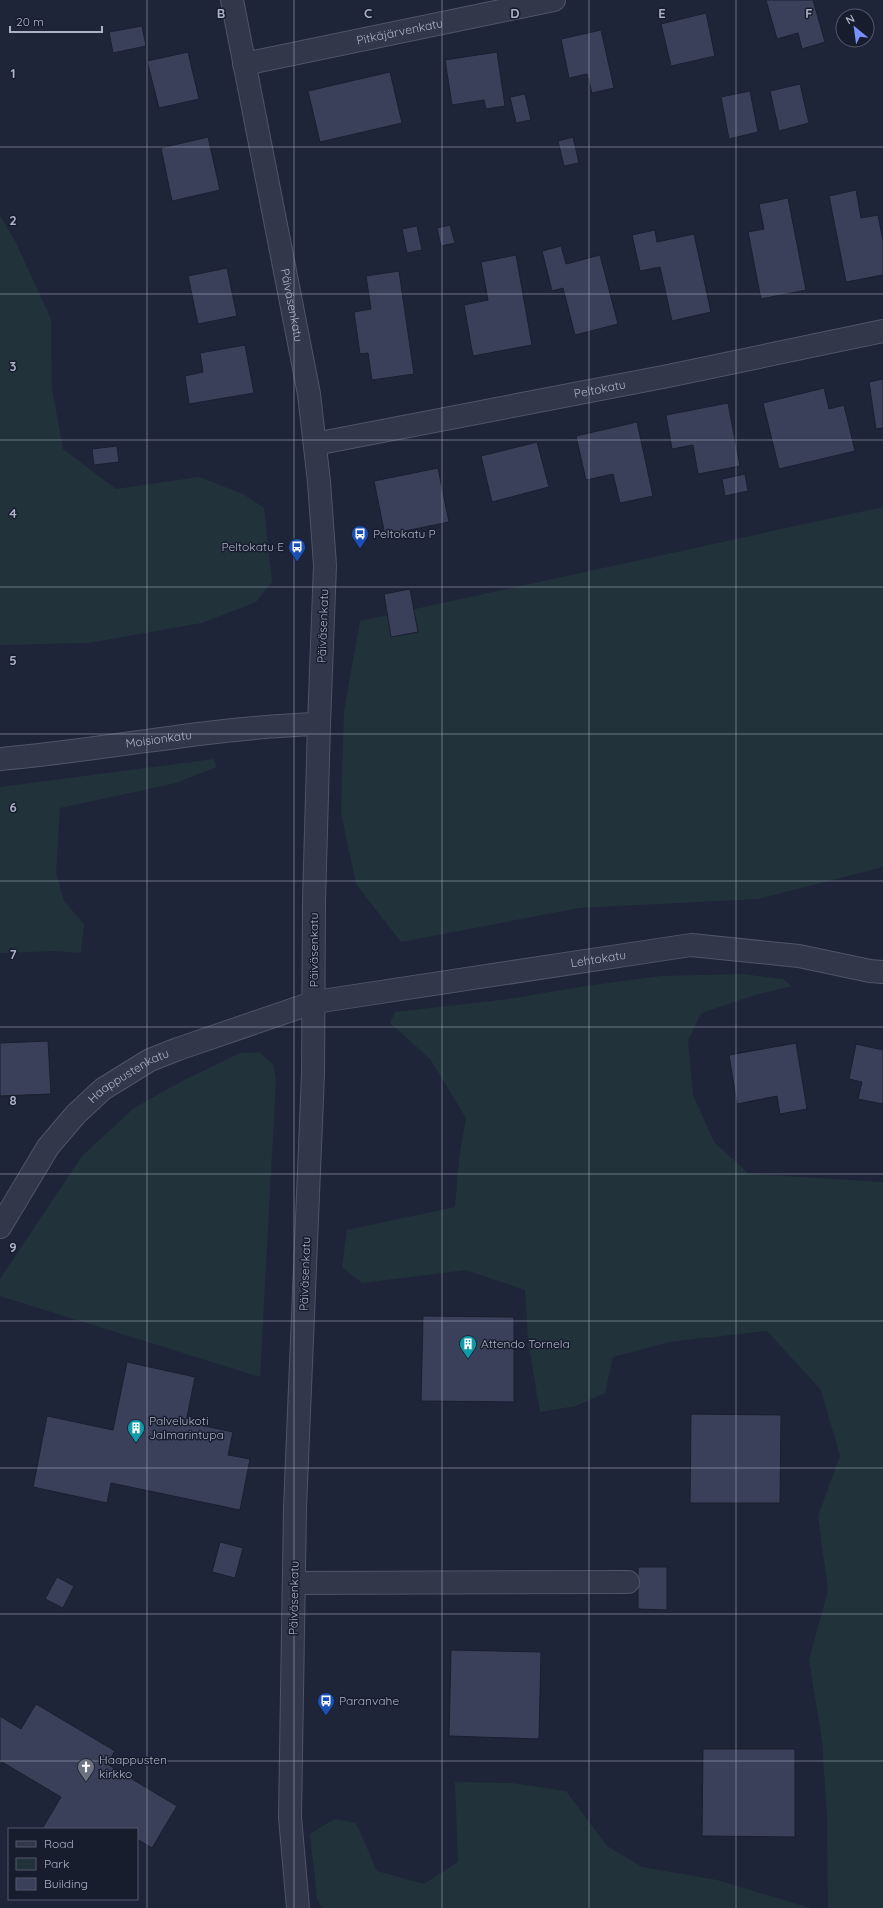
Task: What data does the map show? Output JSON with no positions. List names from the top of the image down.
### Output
{
  "streets": {
    "street": [
      "Pitkäjärvenkatu",
      "Päiväsenkatu",
      "Peltokatu",
      "Moisionkatu",
      "Lehtokatu",
      "Haappustenkatu"
    ]
  },
  "crossings": [
    ["Pitkäjärvenkatu", "Päiväsenkatu"],
    ["Päiväsenkatu", "Peltokatu"],
    ["Päiväsenkatu", "Moisionkatu"],
    ["Päiväsenkatu", "Lehtokatu"],
    ["Päiväsenkatu", "Haappustenkatu"],
    ["Lehtokatu", "Haappustenkatu"]
  ],
  "places": {
    "bus stop": ["Peltokatu P", "Peltokatu E", "Paranvahe"],
    "building": ["Attendo Tornela", "Palvelukoti Jalmarintupa"],
    "church": ["Haappusten kirkko"]
  },
  "legend": ["Road", "Park", "Building"],
  "scale_bar": "20 m",
  "north": "top left",
  "grid": {
    "columns": [
      "B",
      "C",
      "D",
      "E",
      "F"
    ],
    "rows": [
      "1",
      "2",
      "3",
      "4",
      "5",
      "6",
      "7",
      "8",
      "9"
    ]
  }
}
